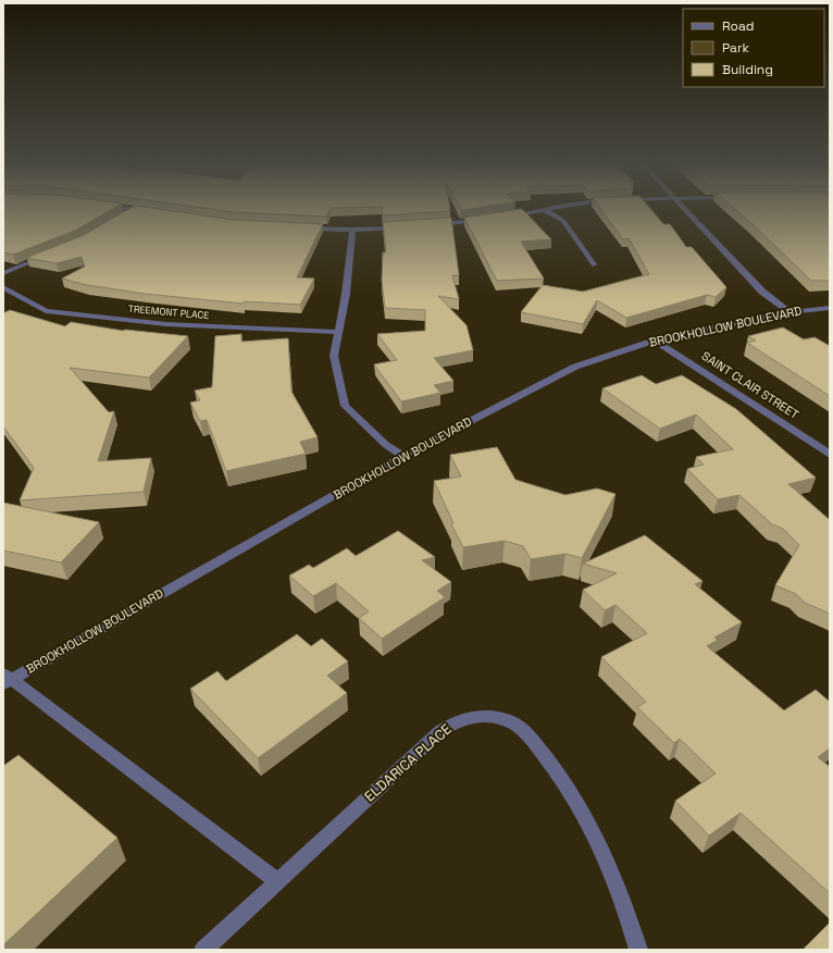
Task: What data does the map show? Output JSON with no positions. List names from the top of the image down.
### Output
{
  "streets": {
    "street": [
      "TREEMONT PLACE",
      "BROOKHOLLOW BOULEVARD",
      "SAINT CLAIR STREET",
      "ELDARICA PLACE"
    ]
  },
  "crossings": [
    ["BROOKHOLLOW BOULEVARD", "SAINT CLAIR STREET"]
  ],
  "legend": ["Road", "Park", "Building"]
}
